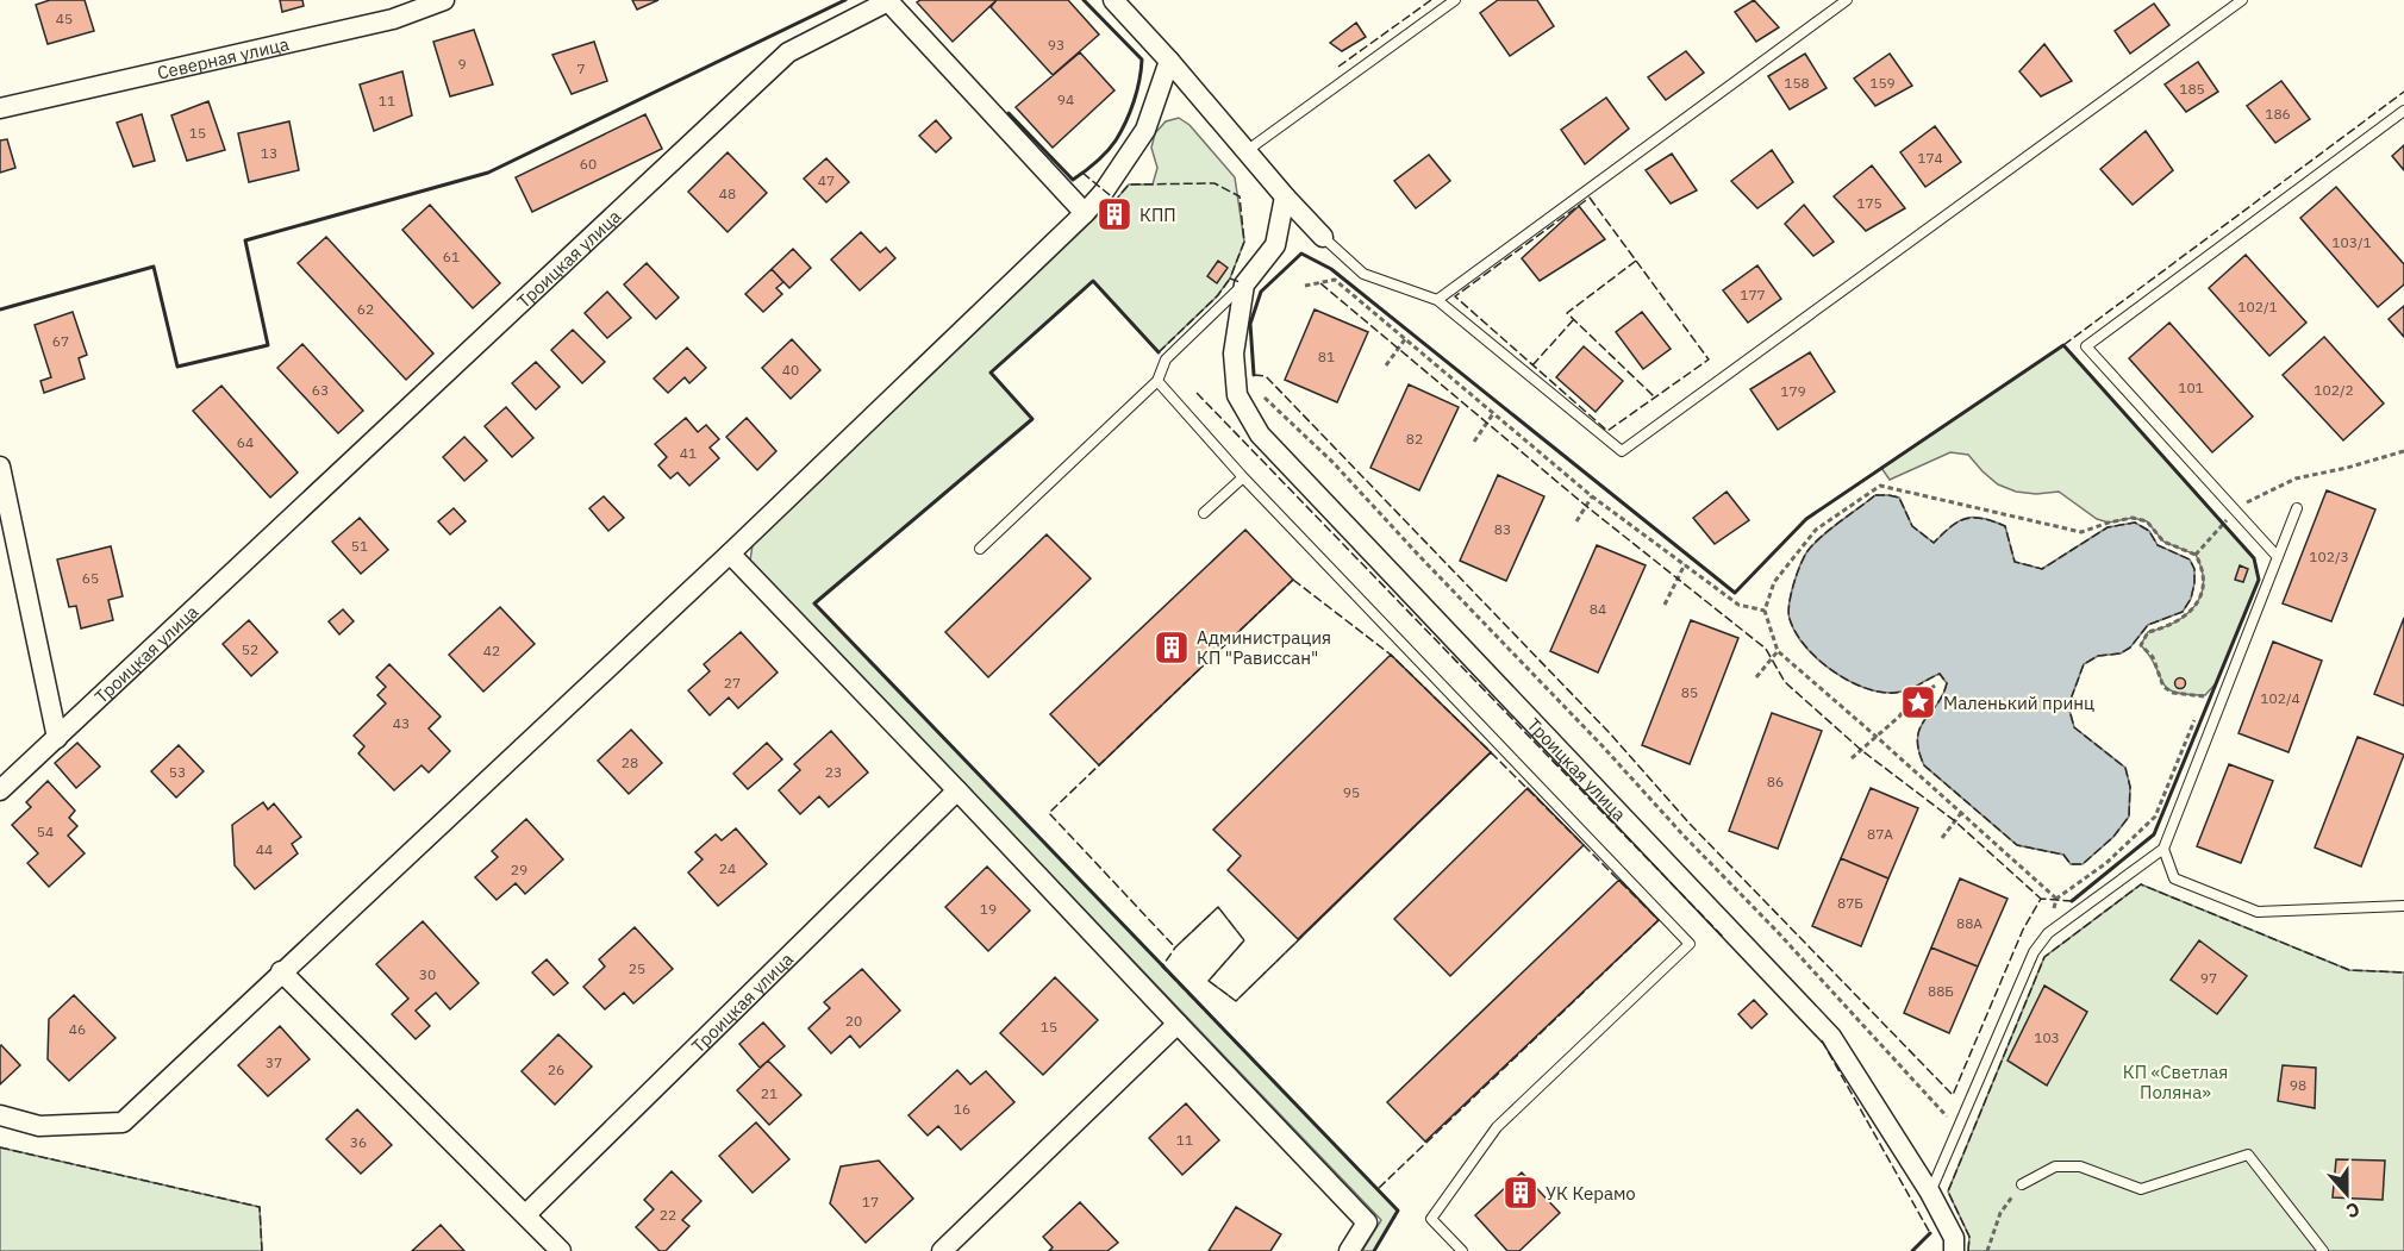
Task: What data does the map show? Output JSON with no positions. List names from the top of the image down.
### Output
{
  "streets": {
    "street": ["Северная улица", "Троицкая улица"]
  },
  "parks": ["КП «Светлая Поляна»"],
  "places": {
    "building": ["КПП", "Администрация КП \"Рависсан\"", "УК Керамо"],
    "place": ["Маленький принц"]
  },
  "house_numbers": [
    "45",
    "93",
    "9",
    "7",
    "158",
    "159",
    "185",
    "94",
    "11",
    "186",
    "15",
    "13",
    "174",
    "60",
    "47",
    "48",
    "175",
    "103/1",
    "61",
    "177",
    "102/1",
    "62",
    "67",
    "81",
    "40",
    "101",
    "63",
    "102/2",
    "179",
    "82",
    "64",
    "41",
    "83",
    "51",
    "102/3",
    "65",
    "84",
    "52",
    "42",
    "27",
    "85",
    "102/4",
    "43",
    "28",
    "53",
    "23",
    "86",
    "95",
    "54",
    "87А",
    "44",
    "24",
    "29",
    "87Б",
    "19",
    "88А",
    "25",
    "30",
    "97",
    "88Б",
    "20",
    "15",
    "46",
    "103",
    "37",
    "26",
    "98",
    "21",
    "16",
    "11",
    "36",
    "17",
    "22"
  ],
  "north": "bottom"
}
